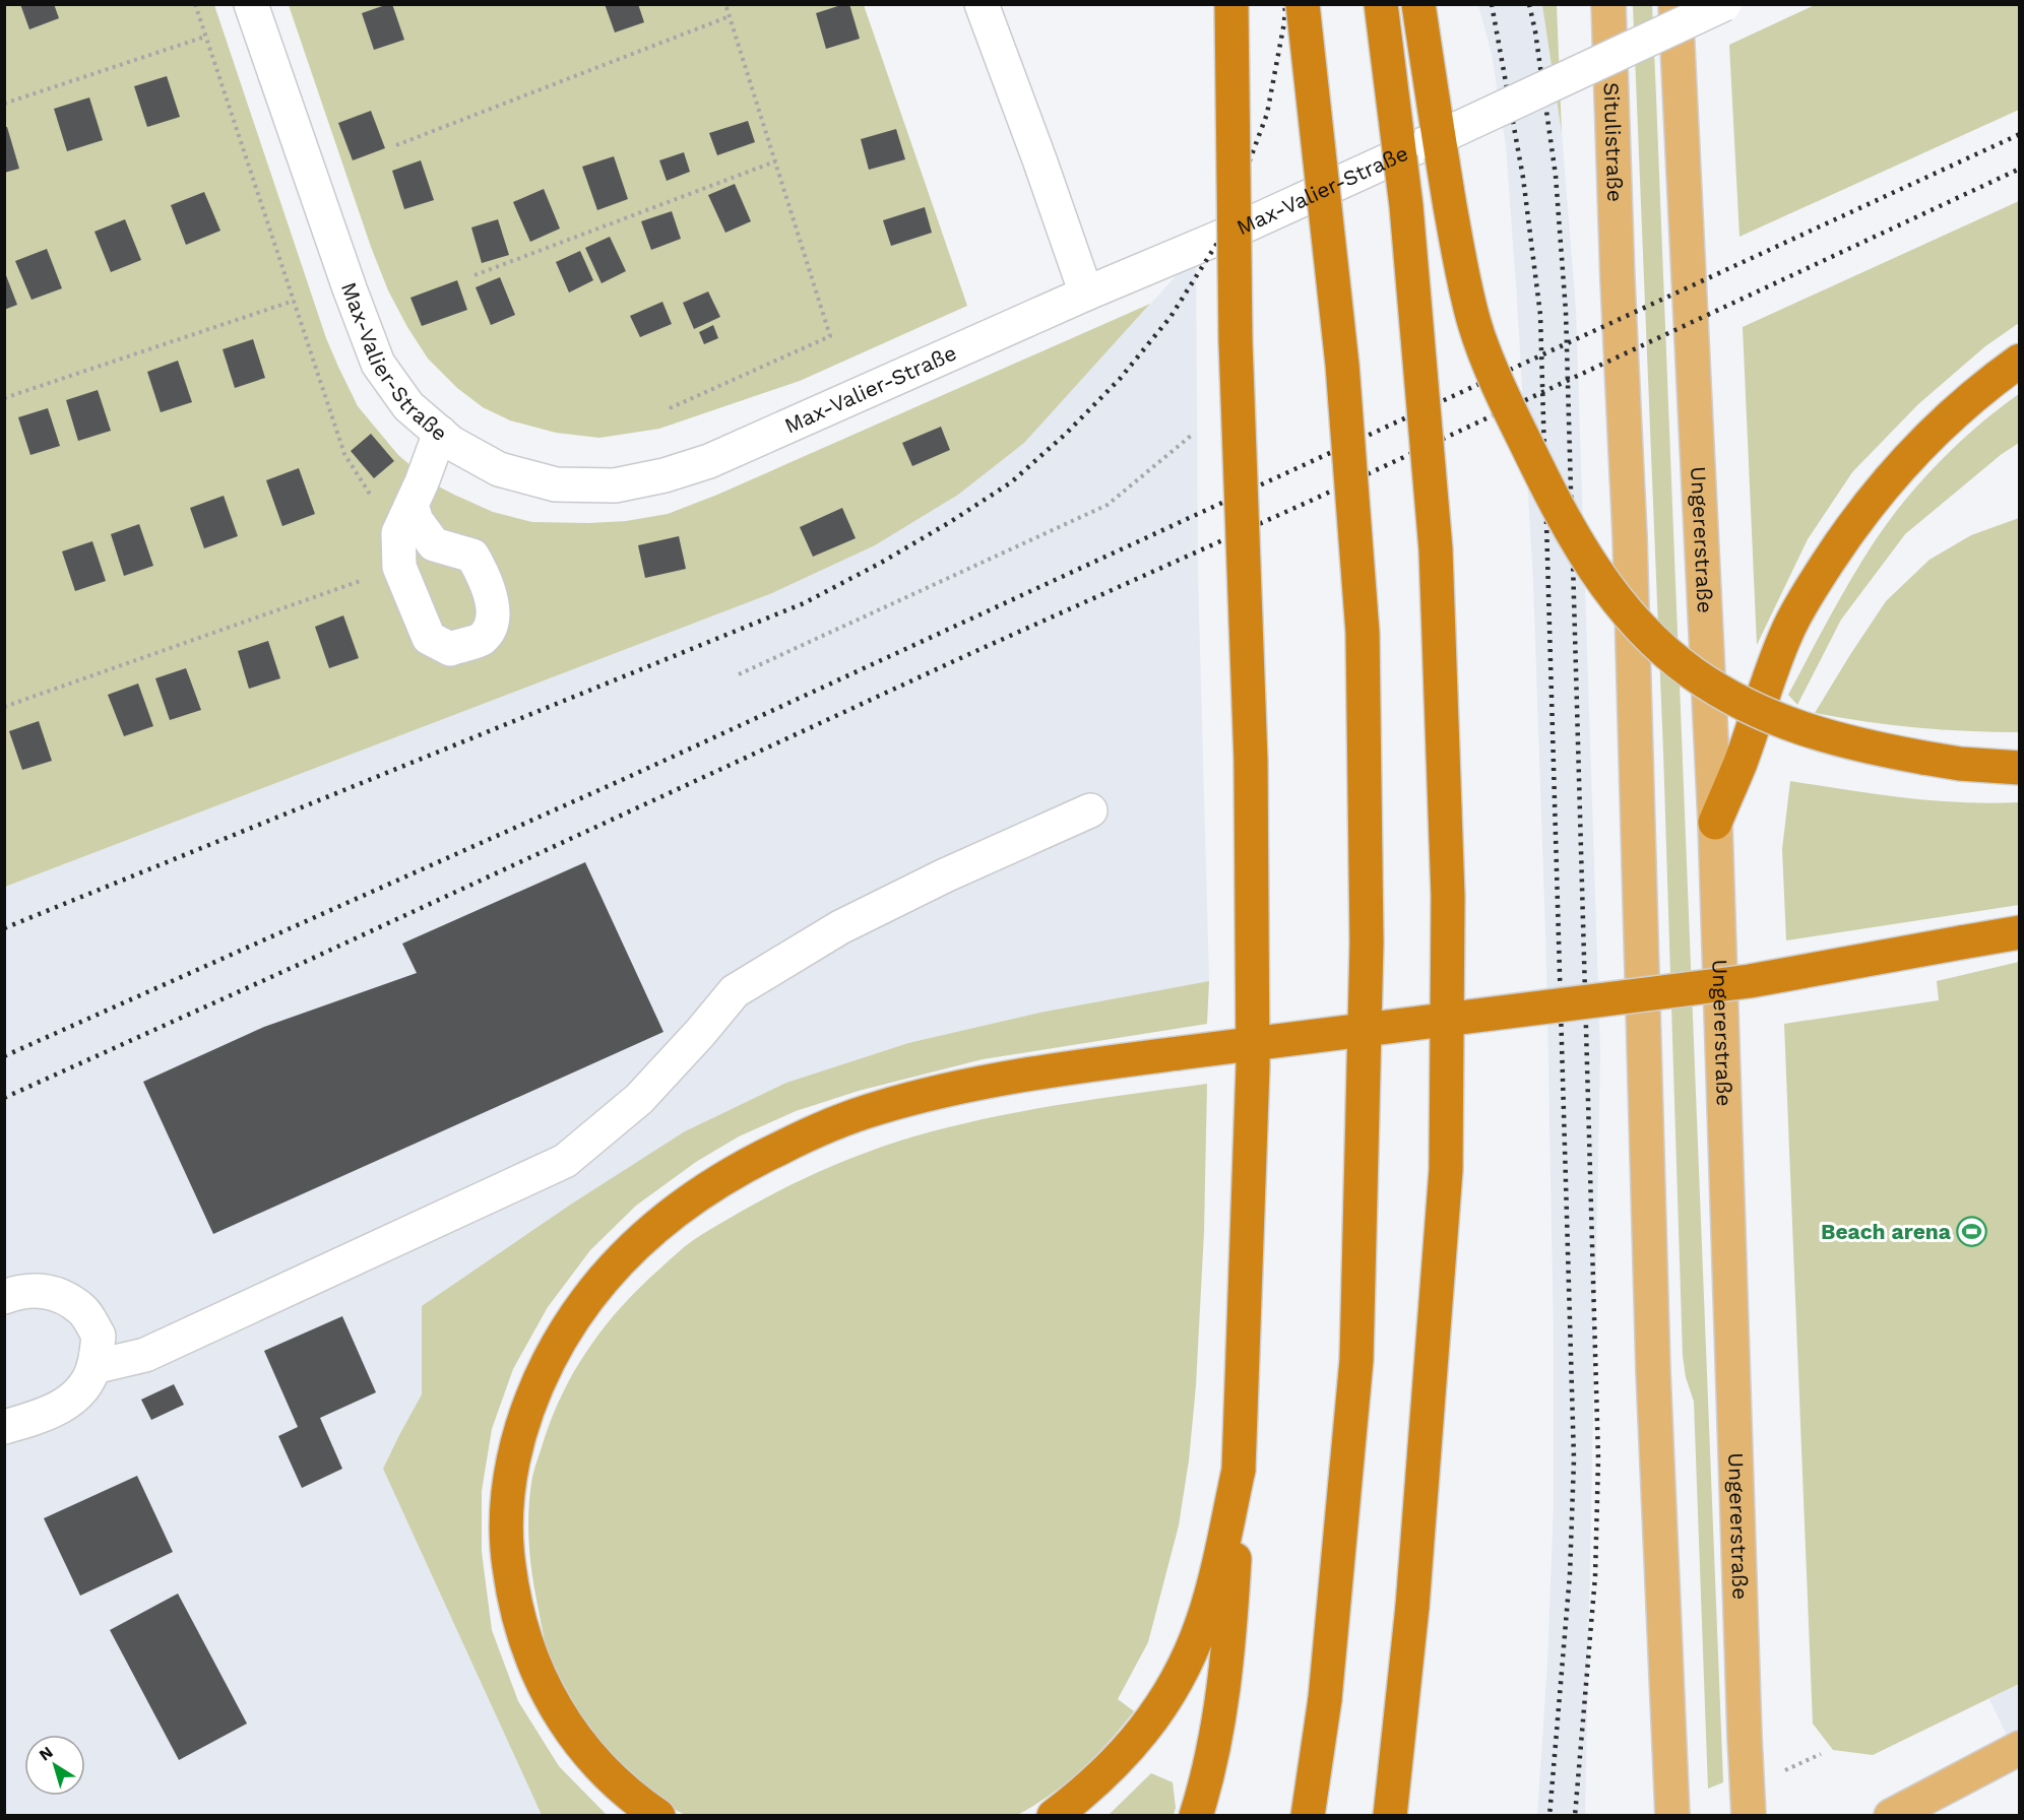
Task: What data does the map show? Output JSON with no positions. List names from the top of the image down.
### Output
{
  "streets": {
    "main road": ["Situlistraße", "Ungererstraße"],
    "street": ["Max-Valier-Straße"]
  },
  "places": {
    "sports": ["Beach arena"]
  },
  "north": "top left"
}
